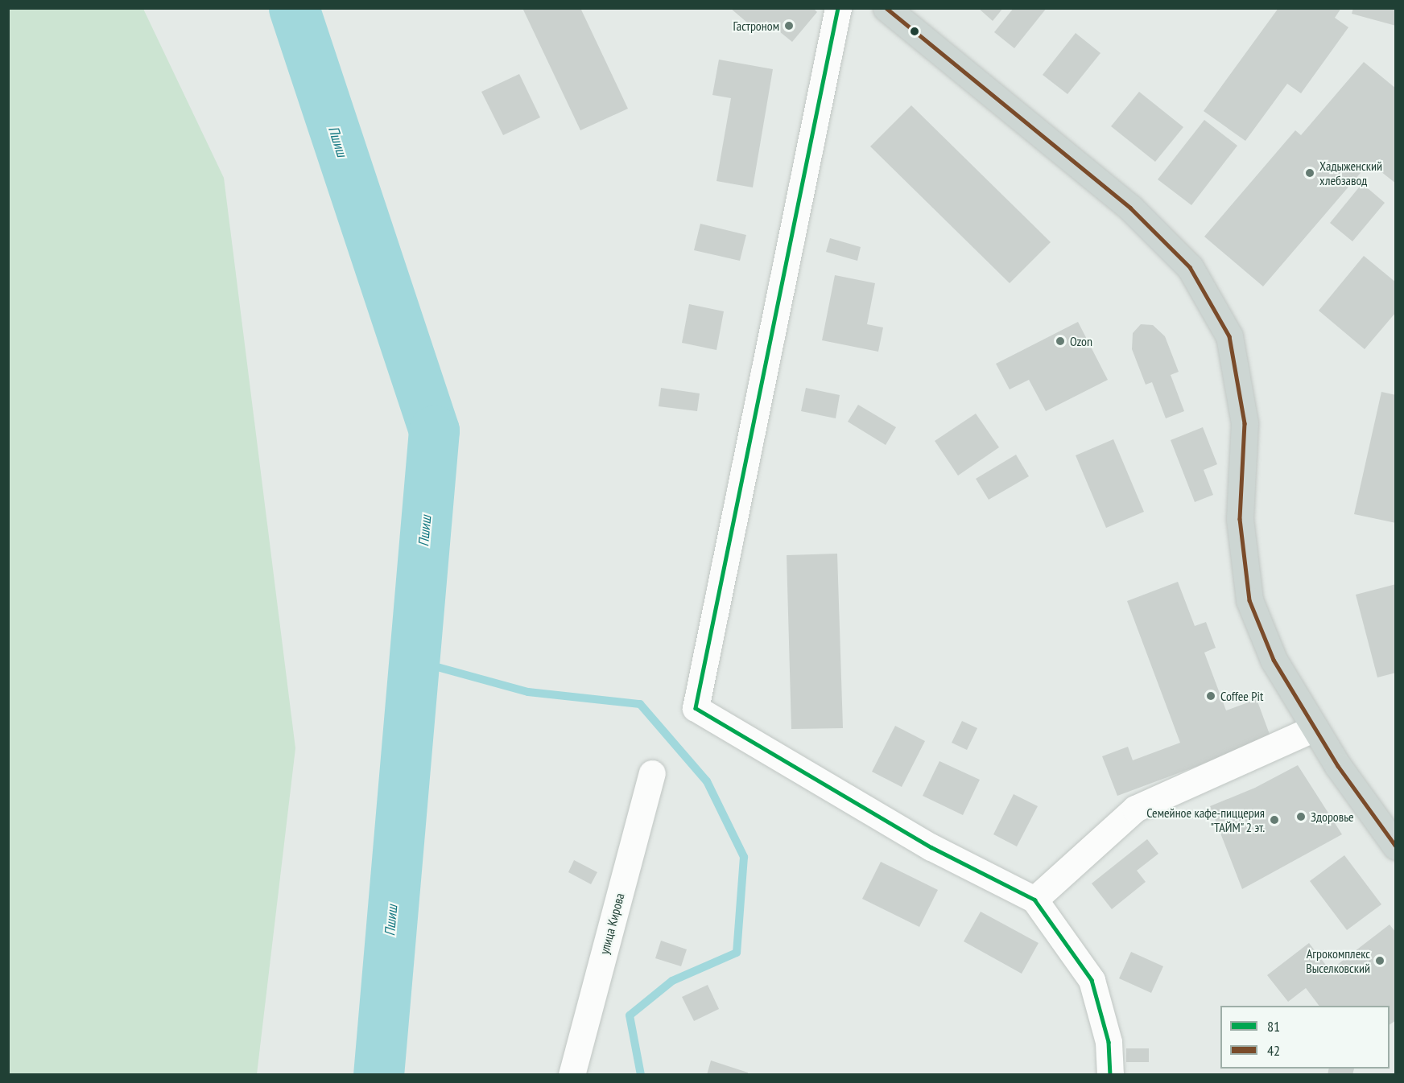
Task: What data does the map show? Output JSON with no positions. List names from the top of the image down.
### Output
{
  "streets": {
    "street": ["улица Кирова"]
  },
  "water": ["Пшиш"],
  "places": [
    "Гастроном",
    "Хадыженский хлебзавод",
    "Ozon",
    "Coffee Pit",
    "Здоровье",
    "Семейное кафе-пиццерия \"ТАЙМ\" 2 эт.",
    "Агрокомплекс Выселковский"
  ],
  "lines": ["transit line 81", "transit line 42"],
  "legend": ["81", "42"]
}
